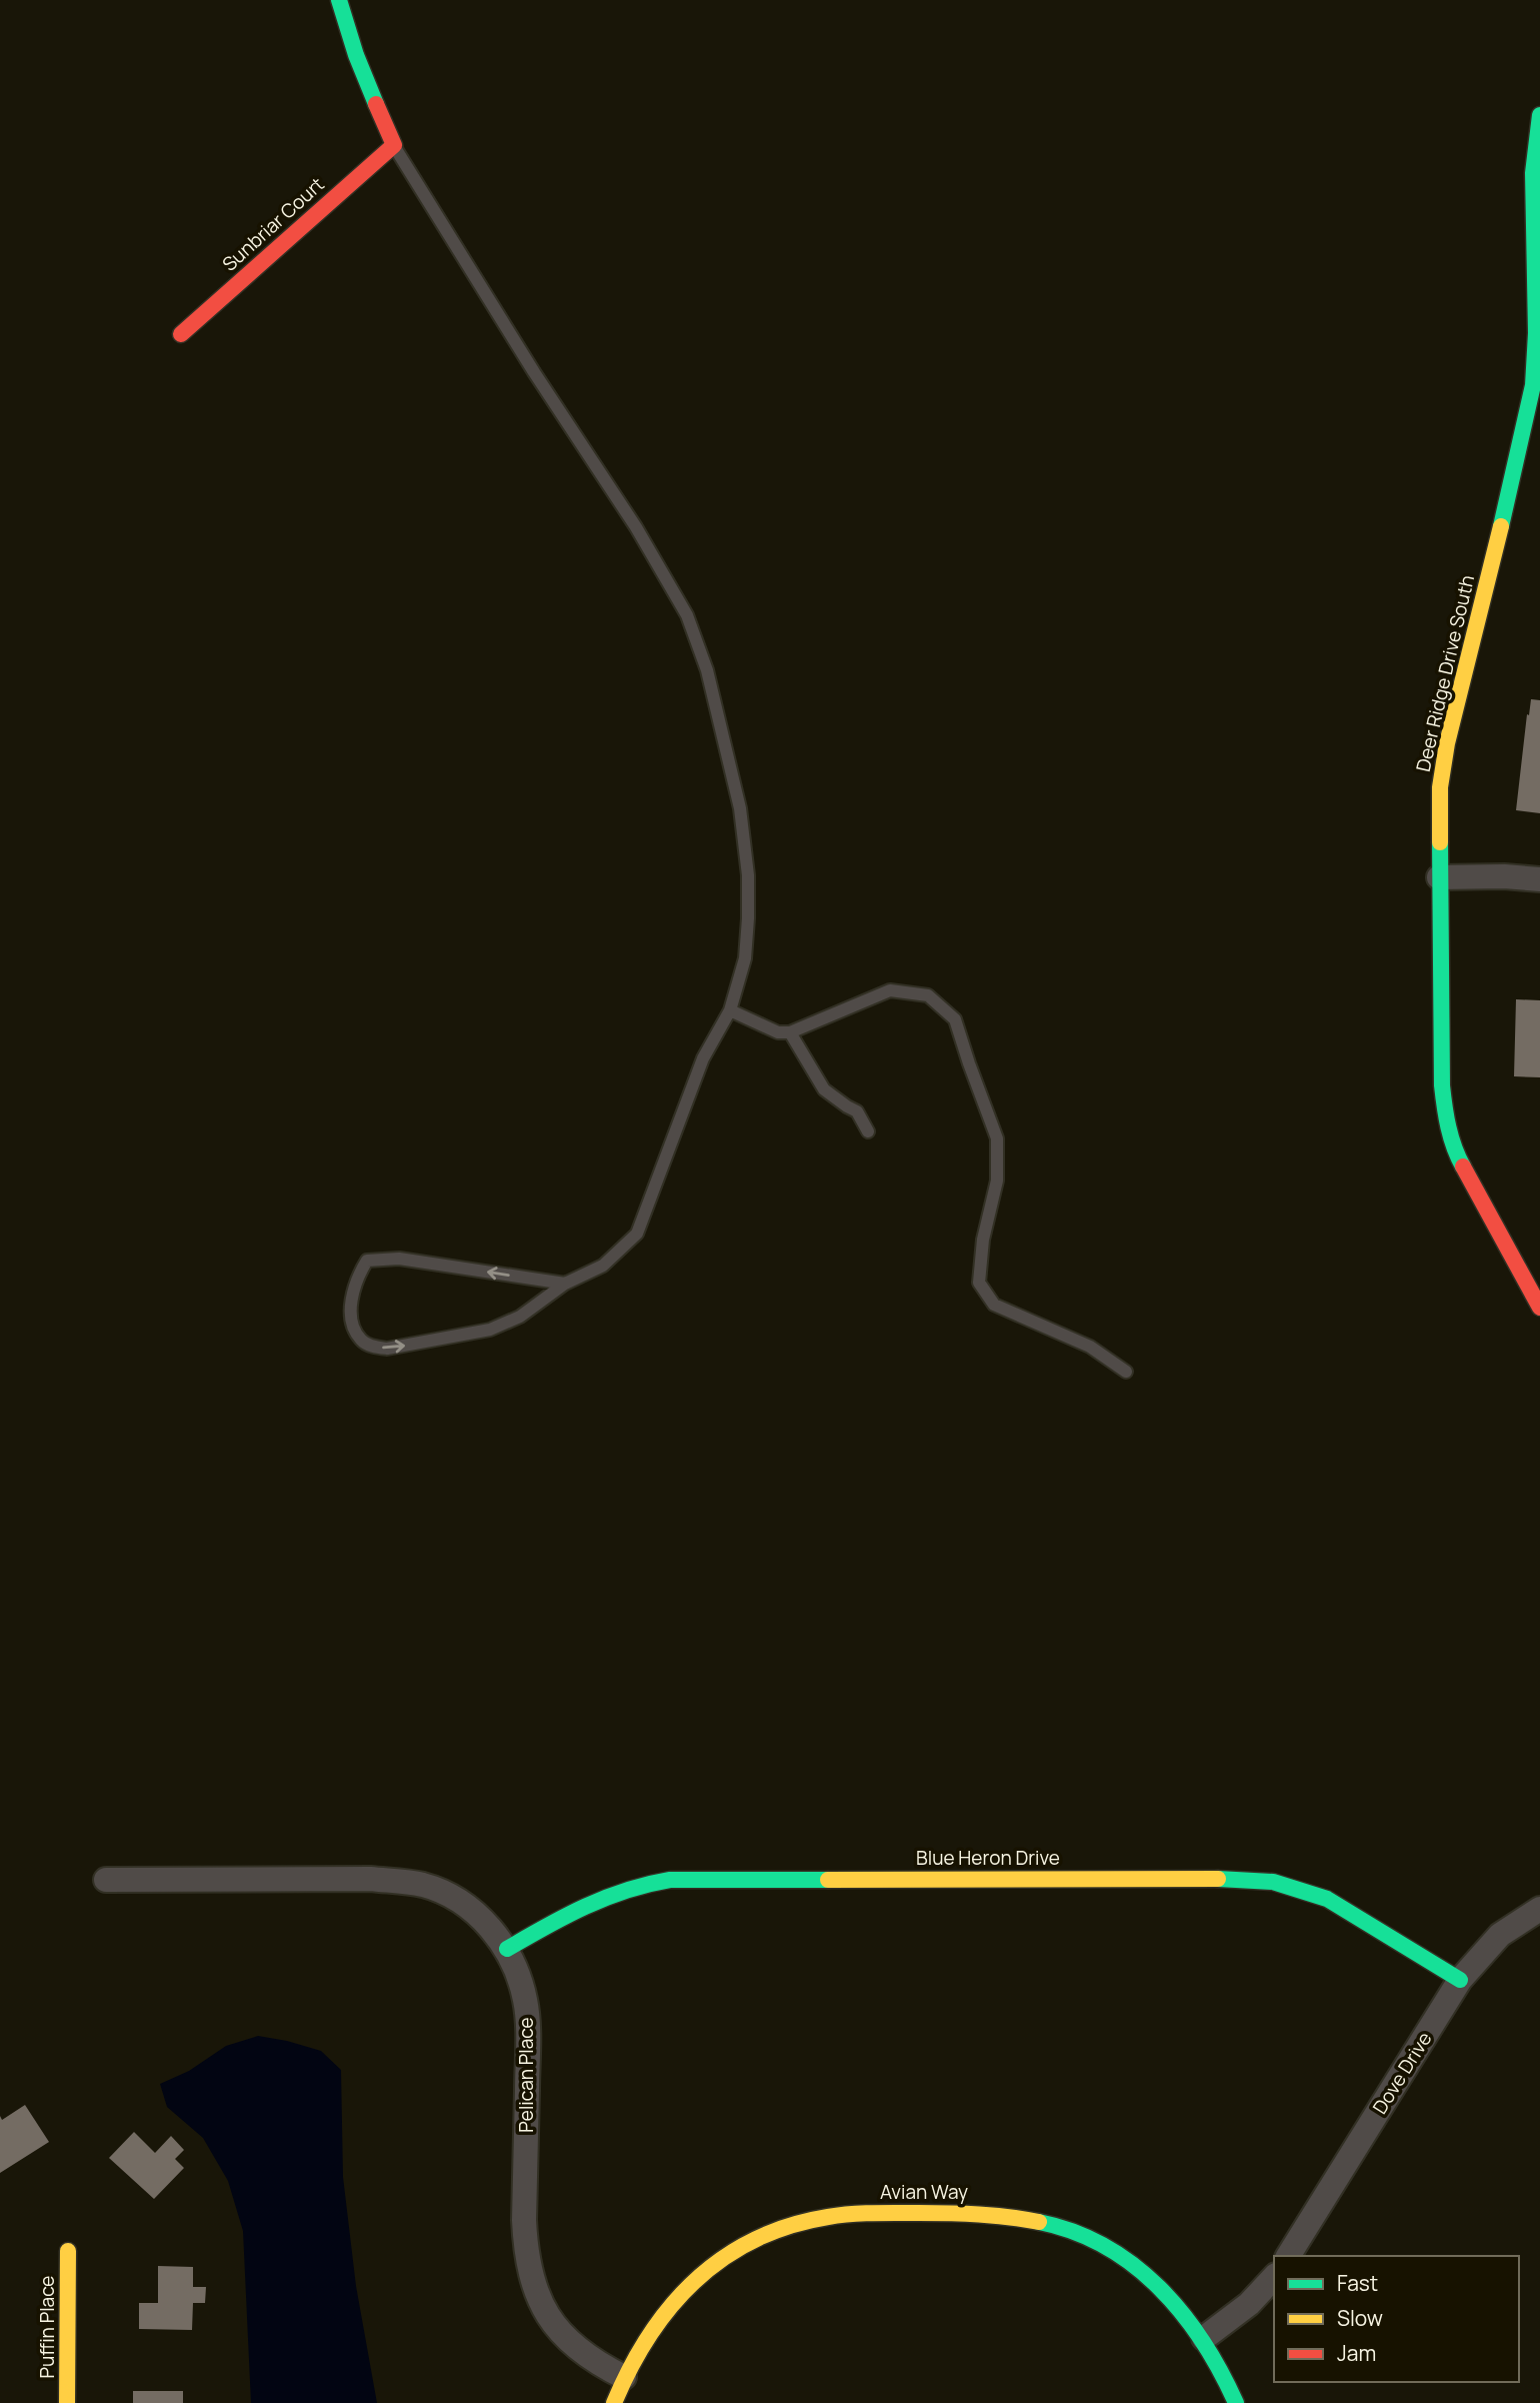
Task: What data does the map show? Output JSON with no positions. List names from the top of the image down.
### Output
{
  "streets": {
    "street": [
      "Sunbriar Court",
      "Deer Ridge Drive South",
      "Blue Heron Drive",
      "Dove Drive",
      "Pelican Place",
      "Avian Way",
      "Puffin Place"
    ]
  },
  "crossings": [
    ["Blue Heron Drive", "Dove Drive"],
    ["Blue Heron Drive", "Pelican Place"],
    ["Pelican Place", "Avian Way"]
  ],
  "legend": ["Fast", "Slow", "Jam"]
}
